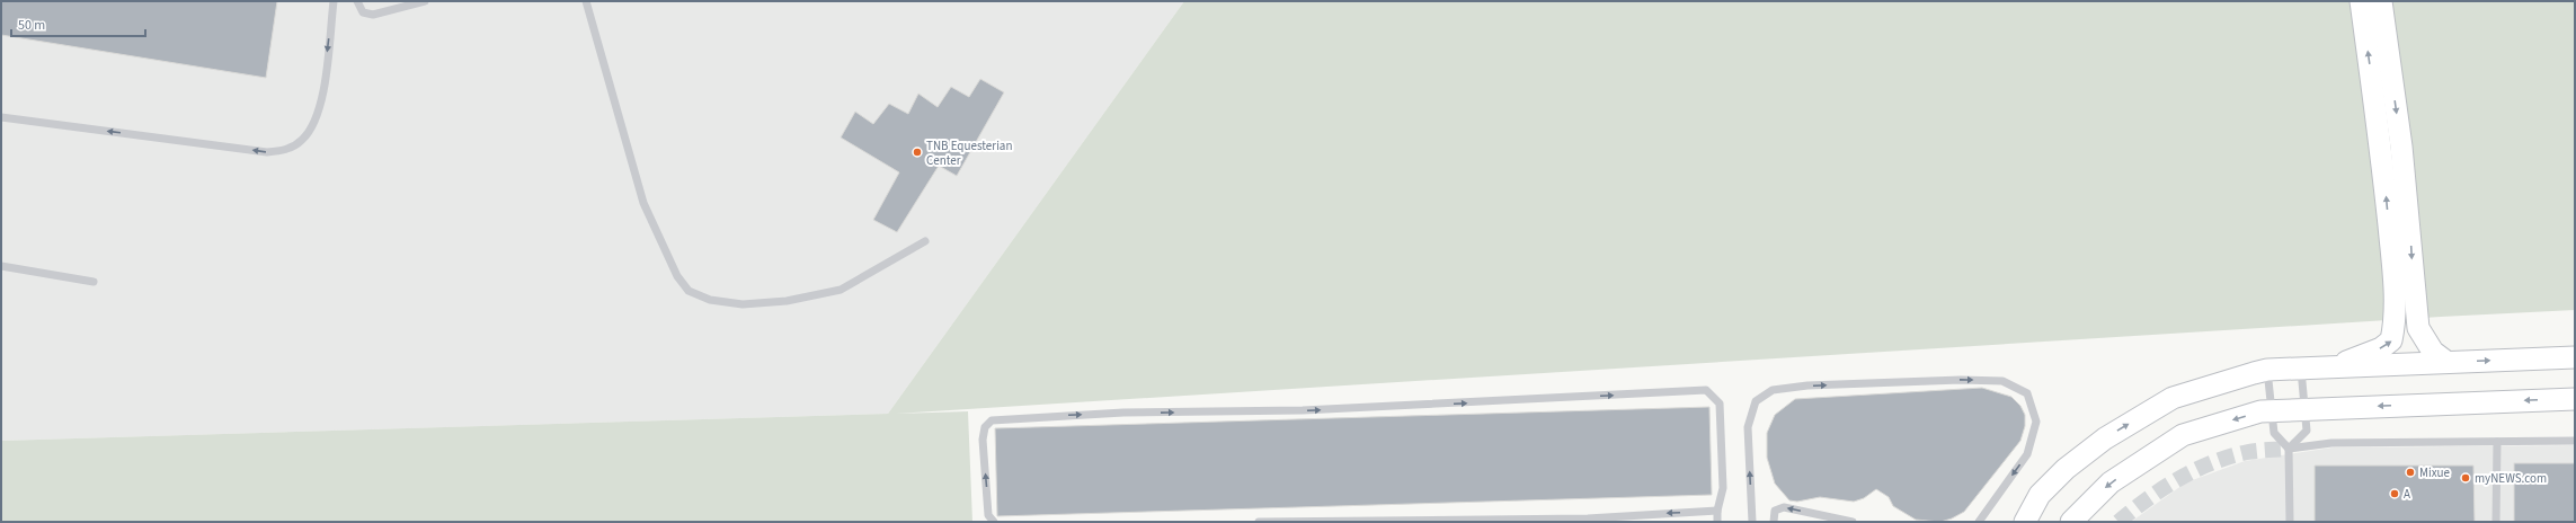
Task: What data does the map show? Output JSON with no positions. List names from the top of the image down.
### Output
{
  "places": [
    "TNB Equesterian Center",
    "Mixue",
    "myNEWS.com",
    "A"
  ],
  "scale_bar": "50 m"
}
